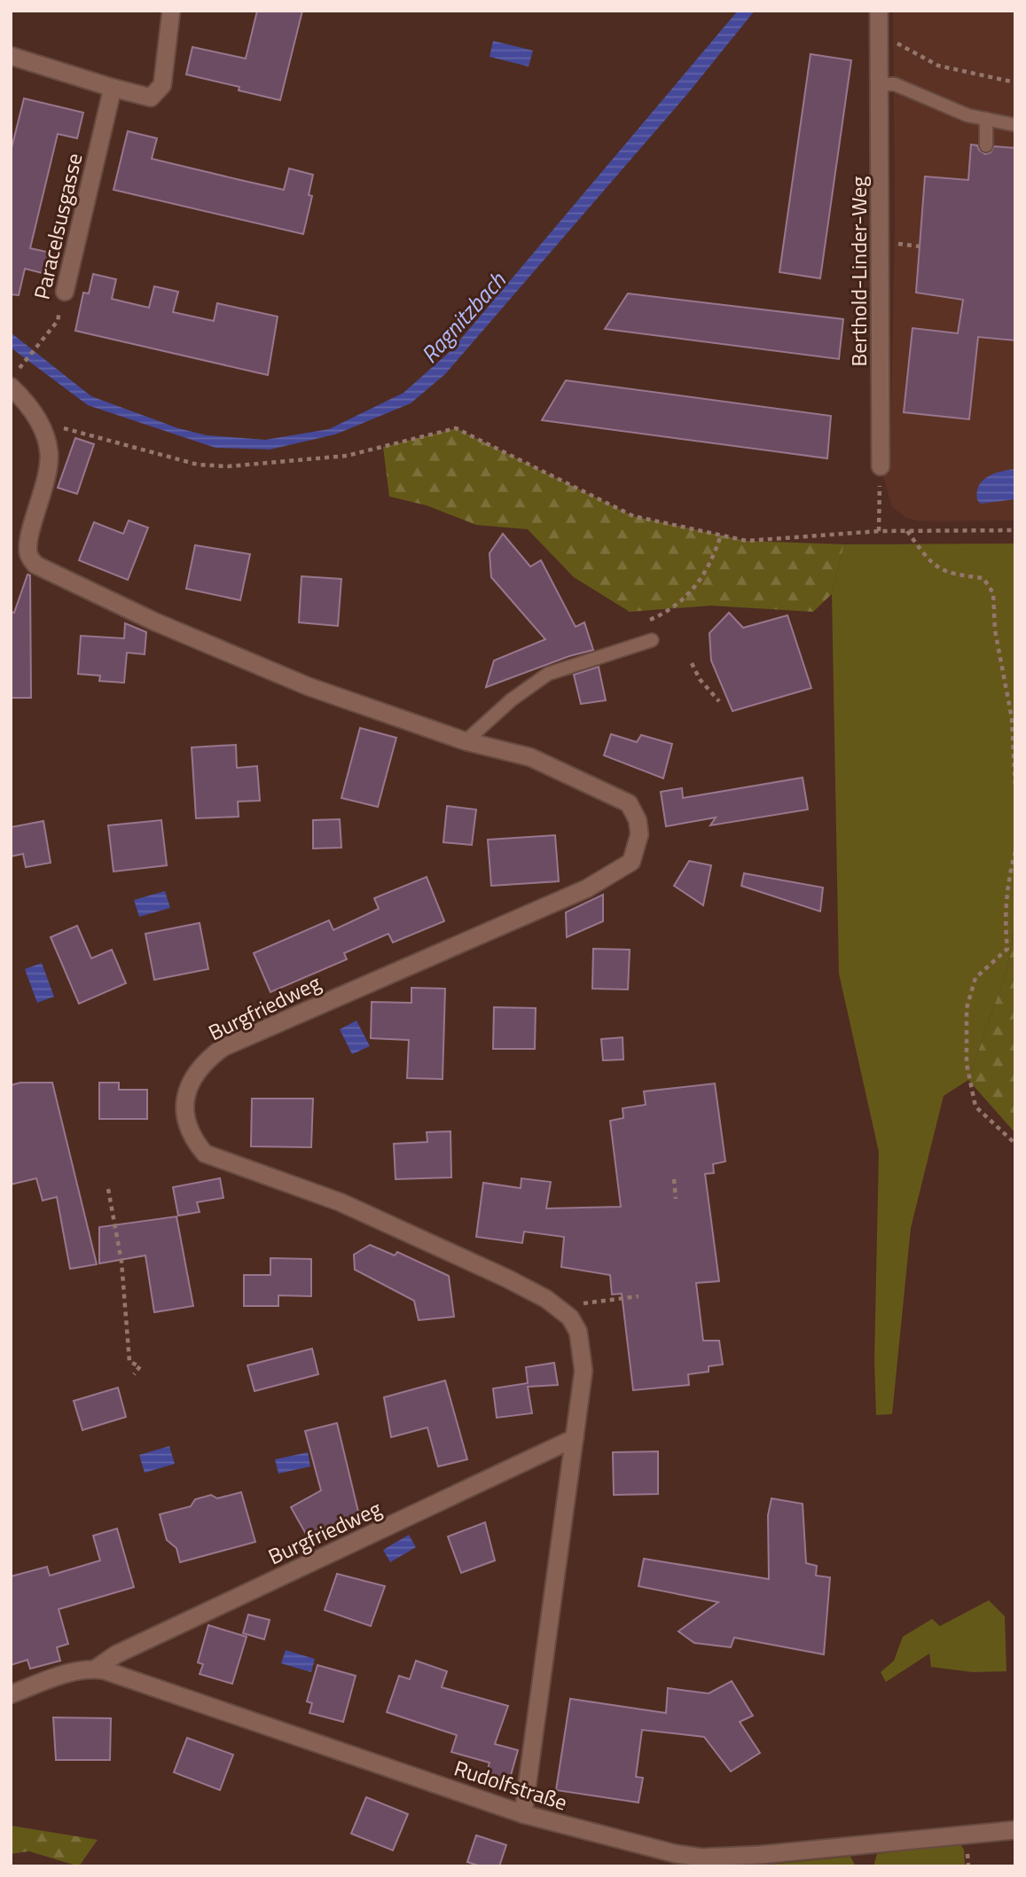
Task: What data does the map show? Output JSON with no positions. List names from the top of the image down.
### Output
{
  "streets": {
    "street": [
      "Paracelsusgasse",
      "Berthold-Linder-Weg",
      "Burgfriedweg",
      "Rudolfstraße"
    ]
  },
  "crossings": [
    ["Burgfriedweg", "Rudolfstraße"]
  ],
  "water": ["Ragnitzbach"]
}
